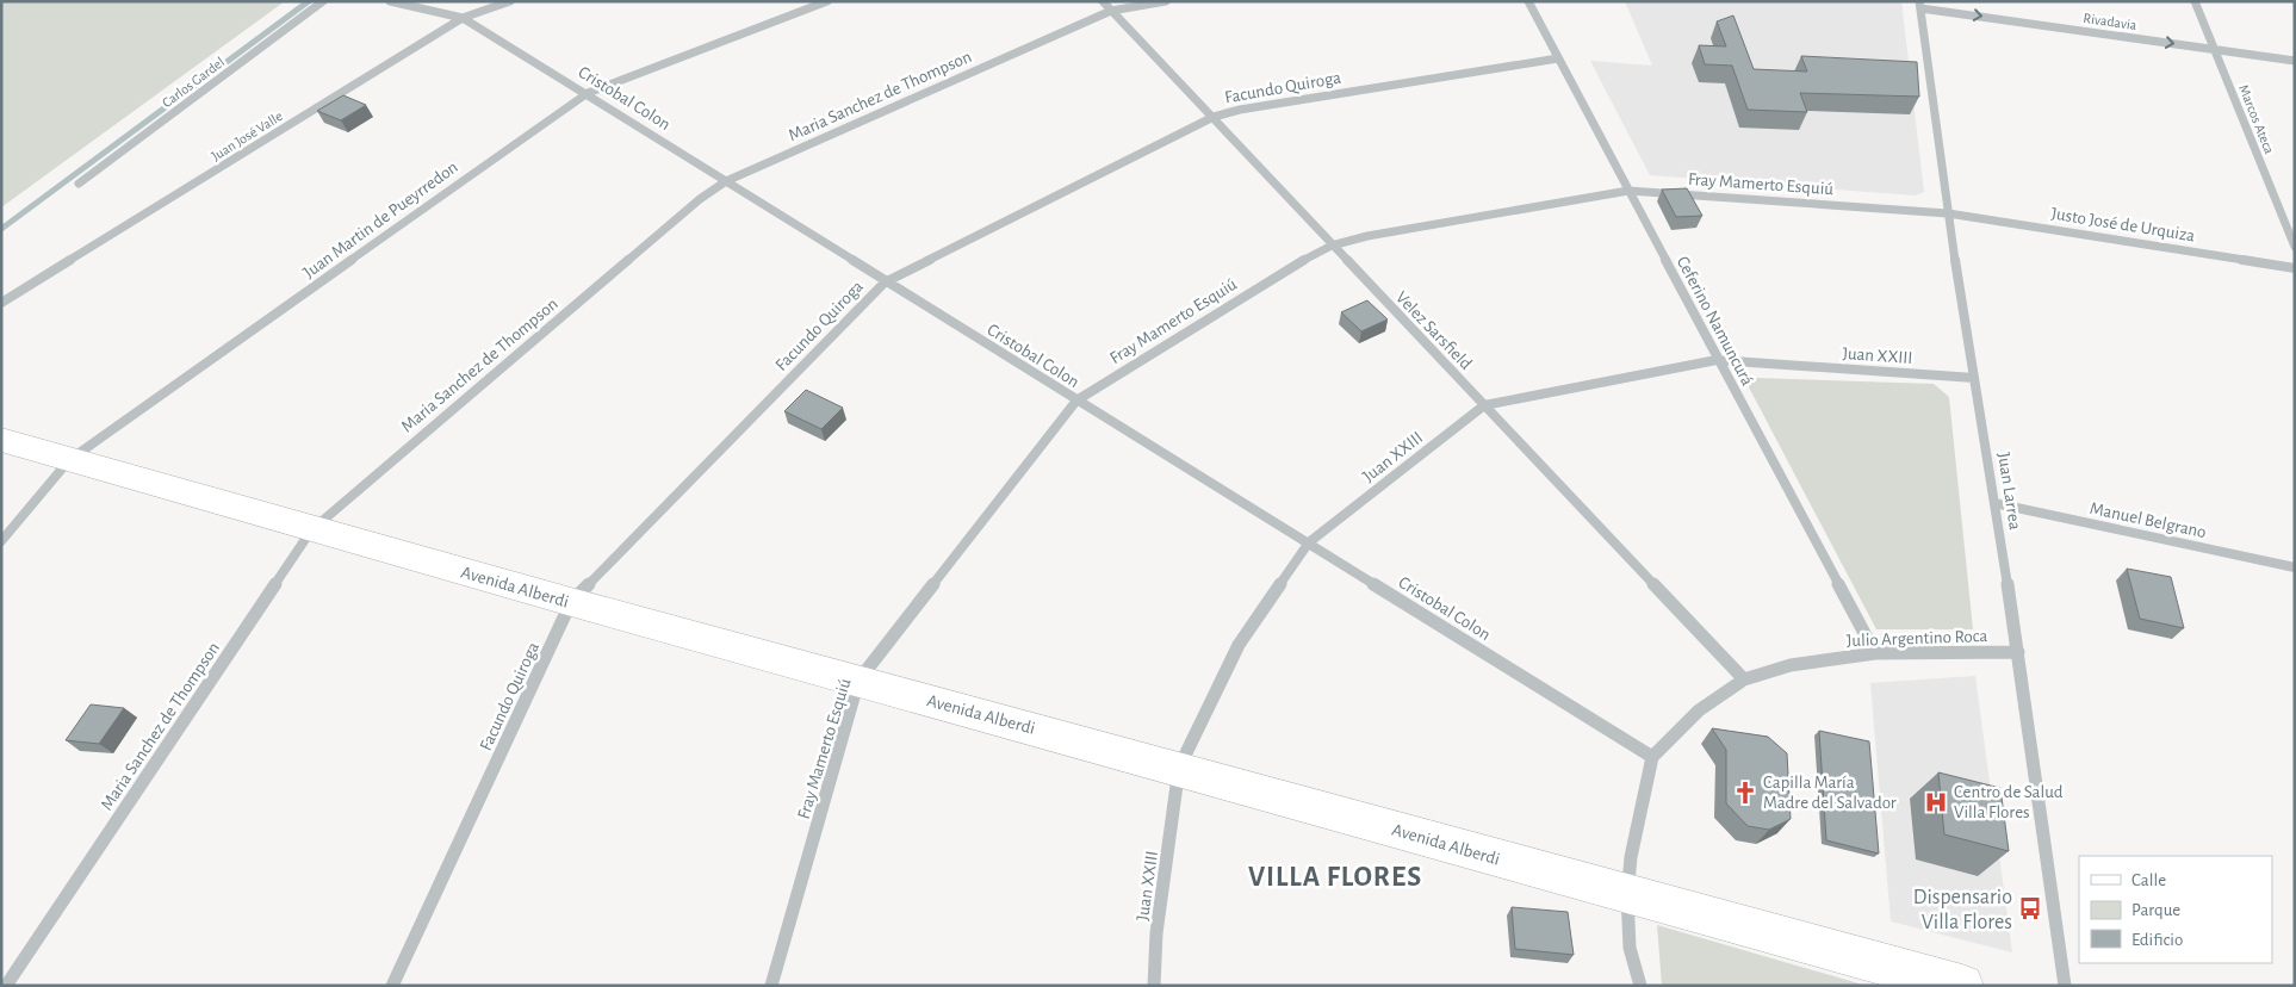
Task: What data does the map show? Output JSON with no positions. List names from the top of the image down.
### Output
{
  "streets": {
    "main road": ["Avenida Alberdi"],
    "street": [
      "Rivadavia",
      "Carlos Gardel",
      "Facundo Quiroga",
      "Maria Sanchez de Thompson",
      "Cristobal Colon",
      "Marcos Ateca",
      "Juan José Valle",
      "Fray Mamerto Esquiú",
      "Juan Martin de Pueyrredon",
      "Justo José de Urquiza",
      "Ceferino Namuncurá",
      "Velez Sarsfield",
      "Juan XXIII",
      "Juan Larrea",
      "Manuel Belgrano",
      "Julio Argentino Roca"
    ]
  },
  "crossings": [
    ["Rivadavia", "Marcos Ateca"],
    ["Rivadavia", "Juan Larrea"],
    ["Facundo Quiroga", "Cristobal Colon"],
    ["Facundo Quiroga", "Ceferino Namuncurá"],
    ["Facundo Quiroga", "Velez Sarsfield"],
    ["Facundo Quiroga", "Avenida Alberdi"],
    ["Maria Sanchez de Thompson", "Cristobal Colon"],
    ["Maria Sanchez de Thompson", "Velez Sarsfield"],
    ["Maria Sanchez de Thompson", "Avenida Alberdi"],
    ["Cristobal Colon", "Juan José Valle"],
    ["Cristobal Colon", "Fray Mamerto Esquiú"],
    ["Cristobal Colon", "Juan Martin de Pueyrredon"],
    ["Cristobal Colon", "Juan XXIII"],
    ["Cristobal Colon", "Julio Argentino Roca"],
    ["Fray Mamerto Esquiú", "Justo José de Urquiza"],
    ["Fray Mamerto Esquiú", "Ceferino Namuncurá"],
    ["Fray Mamerto Esquiú", "Velez Sarsfield"],
    ["Fray Mamerto Esquiú", "Juan Larrea"],
    ["Fray Mamerto Esquiú", "Avenida Alberdi"],
    ["Juan Martin de Pueyrredon", "Avenida Alberdi"],
    ["Justo José de Urquiza", "Juan Larrea"],
    ["Ceferino Namuncurá", "Juan XXIII"],
    ["Ceferino Namuncurá", "Julio Argentino Roca"],
    ["Velez Sarsfield", "Juan XXIII"],
    ["Velez Sarsfield", "Julio Argentino Roca"],
    ["Juan XXIII", "Juan Larrea"],
    ["Juan XXIII", "Avenida Alberdi"],
    ["Juan Larrea", "Manuel Belgrano"],
    ["Juan Larrea", "Julio Argentino Roca"]
  ],
  "one_way": ["Rivadavia"],
  "districts": ["VILLA FLORES"],
  "places": {
    "church": ["Capilla María Madre del Salvador"],
    "hospital": ["Centro de Salud Villa Flores"],
    "bus stop": ["Dispensario Villa Flores"]
  },
  "legend": ["Calle", "Parque", "Edificio"]
}
